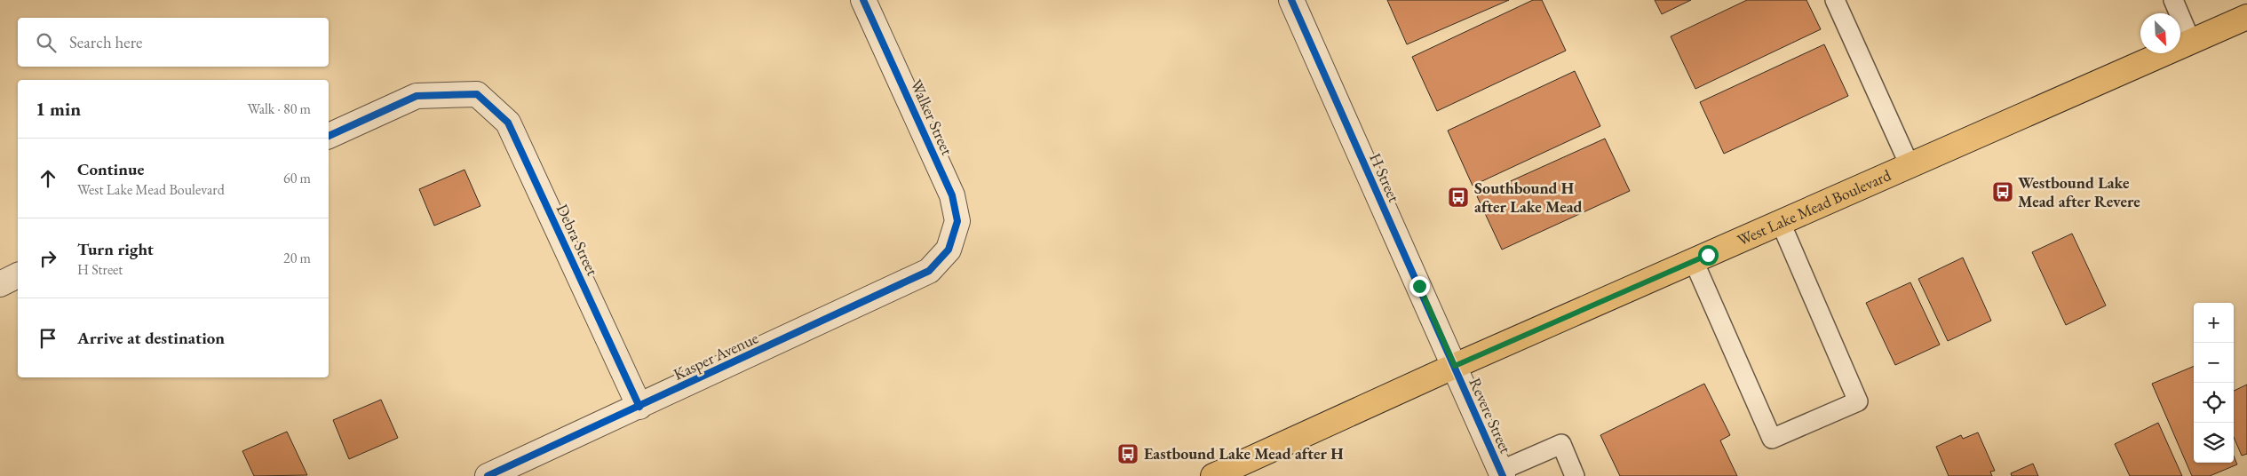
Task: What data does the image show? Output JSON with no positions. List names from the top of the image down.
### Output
{
  "streets": {
    "main road": ["West Lake Mead Boulevard"],
    "street": [
      "Walker Street",
      "H Street",
      "Debra Street",
      "Kasper Avenue",
      "Revere Street"
    ]
  },
  "crossings": [
    ["Walker Street", "Kasper Avenue"],
    ["H Street", "West Lake Mead Boulevard"],
    ["H Street", "Revere Street"],
    ["West Lake Mead Boulevard", "Revere Street"],
    ["Debra Street", "Kasper Avenue"]
  ],
  "places": {
    "bus stop": ["Westbound Lake Mead after Revere", "Southbound H after Lake Mead", "Eastbound Lake Mead after H"]
  },
  "north": "bottom right",
  "page": {
    "search": "Search here",
    "heading": ["1 min", "Walk · 80 m"],
    "list": [
      ["Continue", "West Lake Mead Boulevard", "60 m"],
      ["Turn right", "H Street", "20 m"],
      "Arrive at destination"
    ],
    "map_buttons": ["+", "−"]
  }
}
